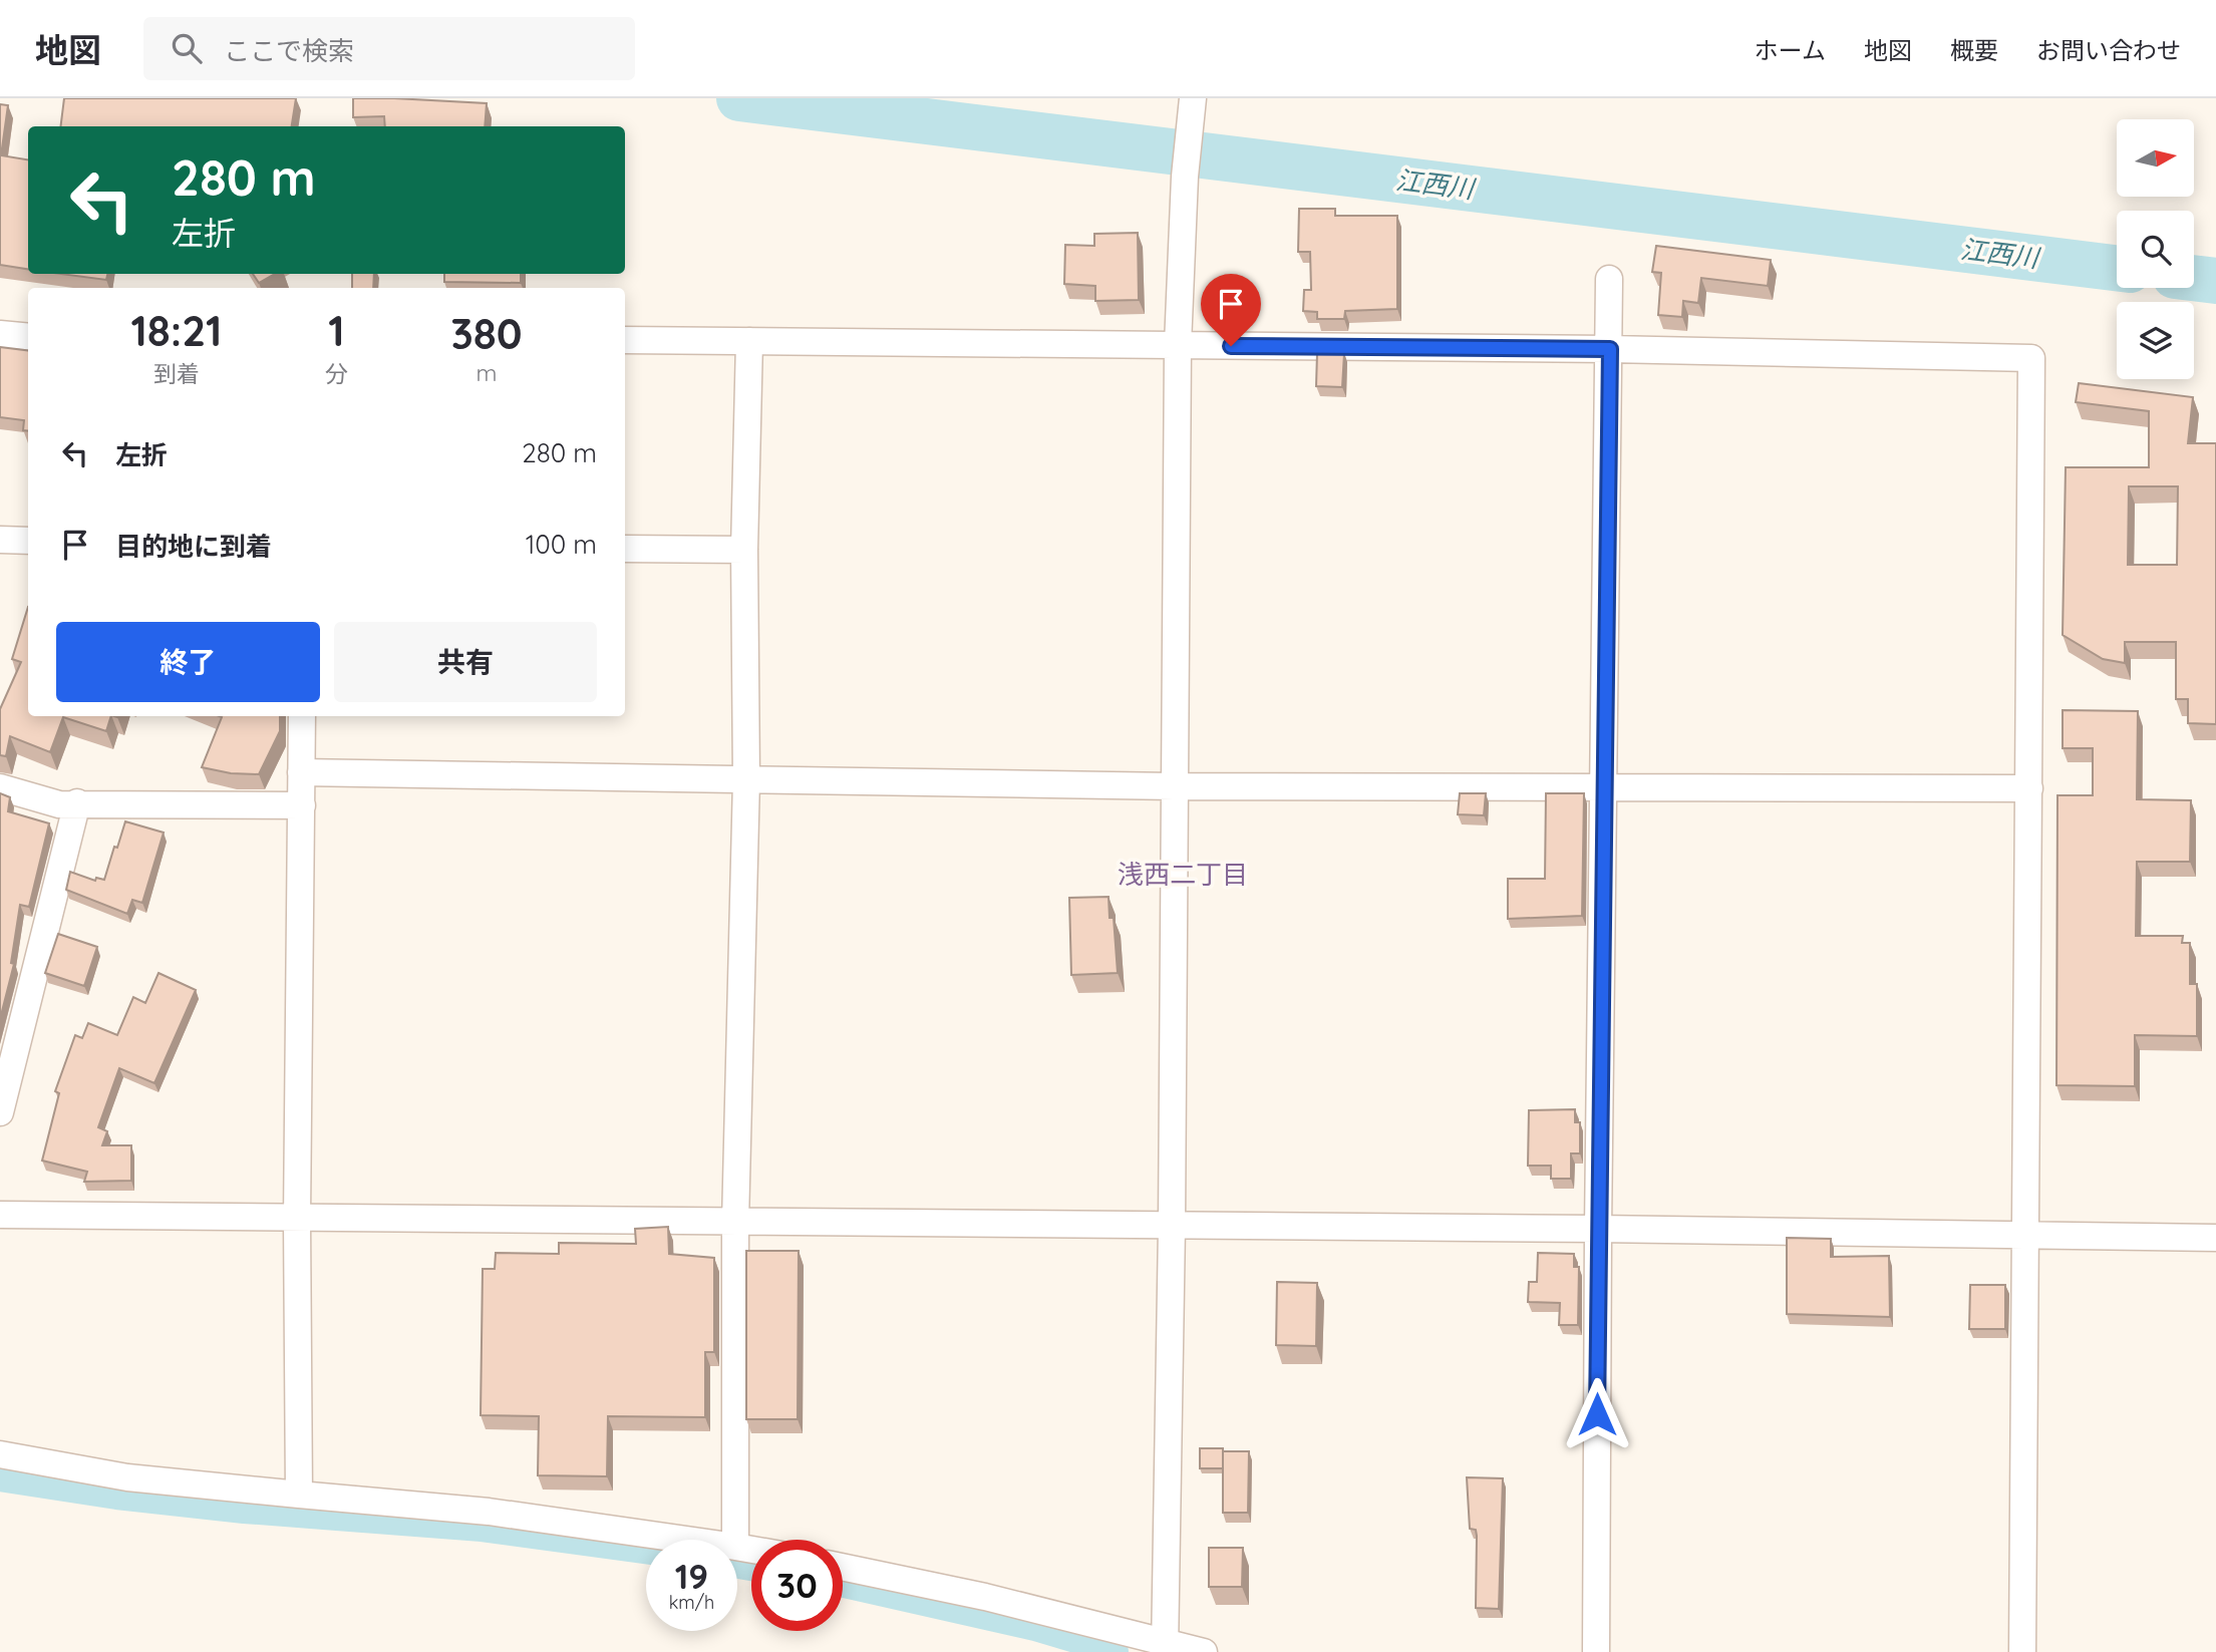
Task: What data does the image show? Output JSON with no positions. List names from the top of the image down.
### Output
{
  "districts": ["浅西二丁目"],
  "water": ["江西川"],
  "north": "right",
  "page": {
    "header": "地図",
    "search": "ここで検索",
    "nav": [
      "ホーム",
      "地図",
      "概要",
      "お問い合わせ"
    ],
    "turn": ["280 m", "左折"],
    "eta": [
      "18:21",
      "到着",
      "1",
      "分",
      "380",
      "m"
    ],
    "list": [
      {
        "name": "左折",
        "value": "280 m"
      },
      {
        "name": "目的地に到着",
        "value": "100 m"
      }
    ],
    "buttons": ["終了", "共有"],
    "speed": "19 km/h",
    "limit": "30"
  }
}
